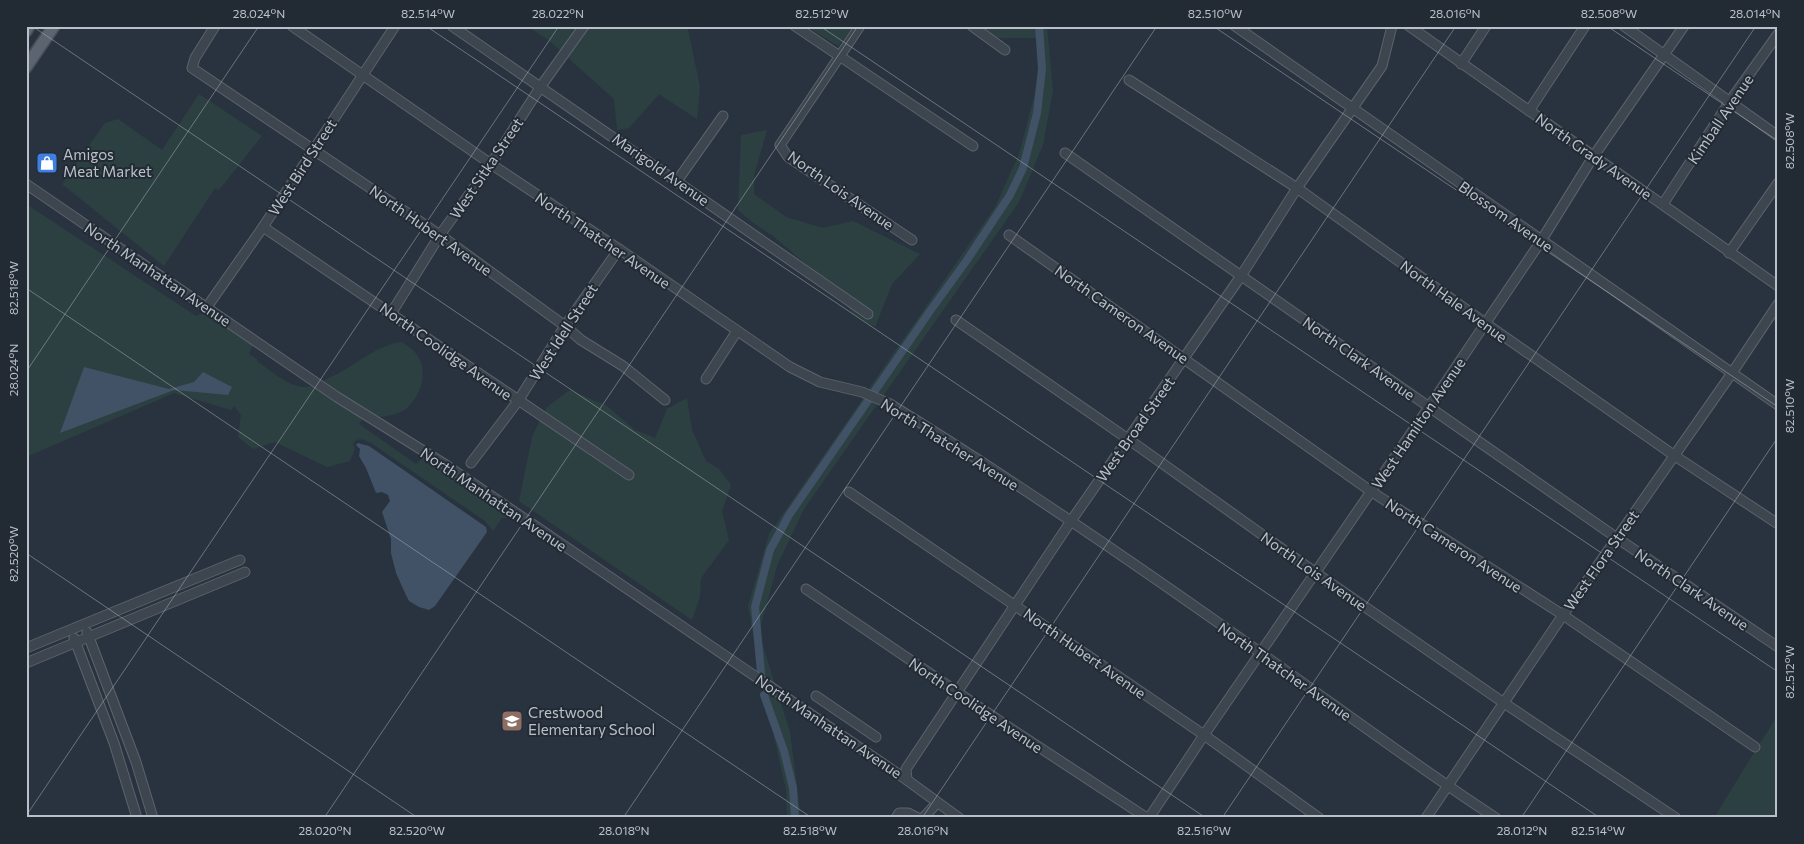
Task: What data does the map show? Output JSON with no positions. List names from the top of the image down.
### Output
{
  "streets": {
    "street": [
      "Kimball Avenue",
      "North Grady Avenue",
      "West Bird Street",
      "West Sitka Street",
      "Marigold Avenue",
      "North Lois Avenue",
      "Blossom Avenue",
      "North Hubert Avenue",
      "North Thatcher Avenue",
      "North Manhattan Avenue",
      "North Hale Avenue",
      "North Cameron Avenue",
      "West Idell Street",
      "North Coolidge Avenue",
      "North Clark Avenue",
      "West Hamilton Avenue",
      "West Broad Street",
      "West Flora Street"
    ]
  },
  "crossings": [
    ["Kimball Avenue", "North Grady Avenue"],
    ["North Grady Avenue", "West Hamilton Avenue"],
    ["West Bird Street", "North Hubert Avenue"],
    ["West Bird Street", "North Thatcher Avenue"],
    ["West Bird Street", "North Manhattan Avenue"],
    ["West Bird Street", "North Coolidge Avenue"],
    ["West Sitka Street", "Marigold Avenue"],
    ["West Sitka Street", "North Hubert Avenue"],
    ["West Sitka Street", "North Thatcher Avenue"],
    ["West Sitka Street", "North Coolidge Avenue"],
    ["North Lois Avenue", "West Hamilton Avenue"],
    ["North Lois Avenue", "West Broad Street"],
    ["North Lois Avenue", "West Flora Street"],
    ["Blossom Avenue", "West Hamilton Avenue"],
    ["Blossom Avenue", "West Broad Street"],
    ["Blossom Avenue", "West Flora Street"],
    ["North Hubert Avenue", "West Idell Street"],
    ["North Hubert Avenue", "West Hamilton Avenue"],
    ["North Hubert Avenue", "West Broad Street"],
    ["North Thatcher Avenue", "West Idell Street"],
    ["North Thatcher Avenue", "West Hamilton Avenue"],
    ["North Thatcher Avenue", "West Broad Street"],
    ["North Thatcher Avenue", "West Flora Street"],
    ["North Manhattan Avenue", "West Broad Street"],
    ["North Hale Avenue", "West Hamilton Avenue"],
    ["North Hale Avenue", "West Broad Street"],
    ["North Hale Avenue", "West Flora Street"],
    ["North Cameron Avenue", "West Hamilton Avenue"],
    ["North Cameron Avenue", "West Broad Street"],
    ["North Cameron Avenue", "West Flora Street"],
    ["West Idell Street", "North Coolidge Avenue"],
    ["North Coolidge Avenue", "West Hamilton Avenue"],
    ["North Coolidge Avenue", "West Broad Street"],
    ["North Clark Avenue", "West Hamilton Avenue"],
    ["North Clark Avenue", "West Broad Street"],
    ["North Clark Avenue", "West Flora Street"]
  ],
  "places": {
    "shop": ["Amigos Meat Market"],
    "school or university": ["Crestwood Elementary School"]
  },
  "coordinates": [
    "28.024°N",
    "82.514°W",
    "28.022°N",
    "82.512°W",
    "82.510°W",
    "28.016°N",
    "82.508°W",
    "28.014°N",
    "82.518°W",
    "82.520°W",
    "28.020°N",
    "28.018°N",
    "82.516°W",
    "28.012°N"
  ]
}
